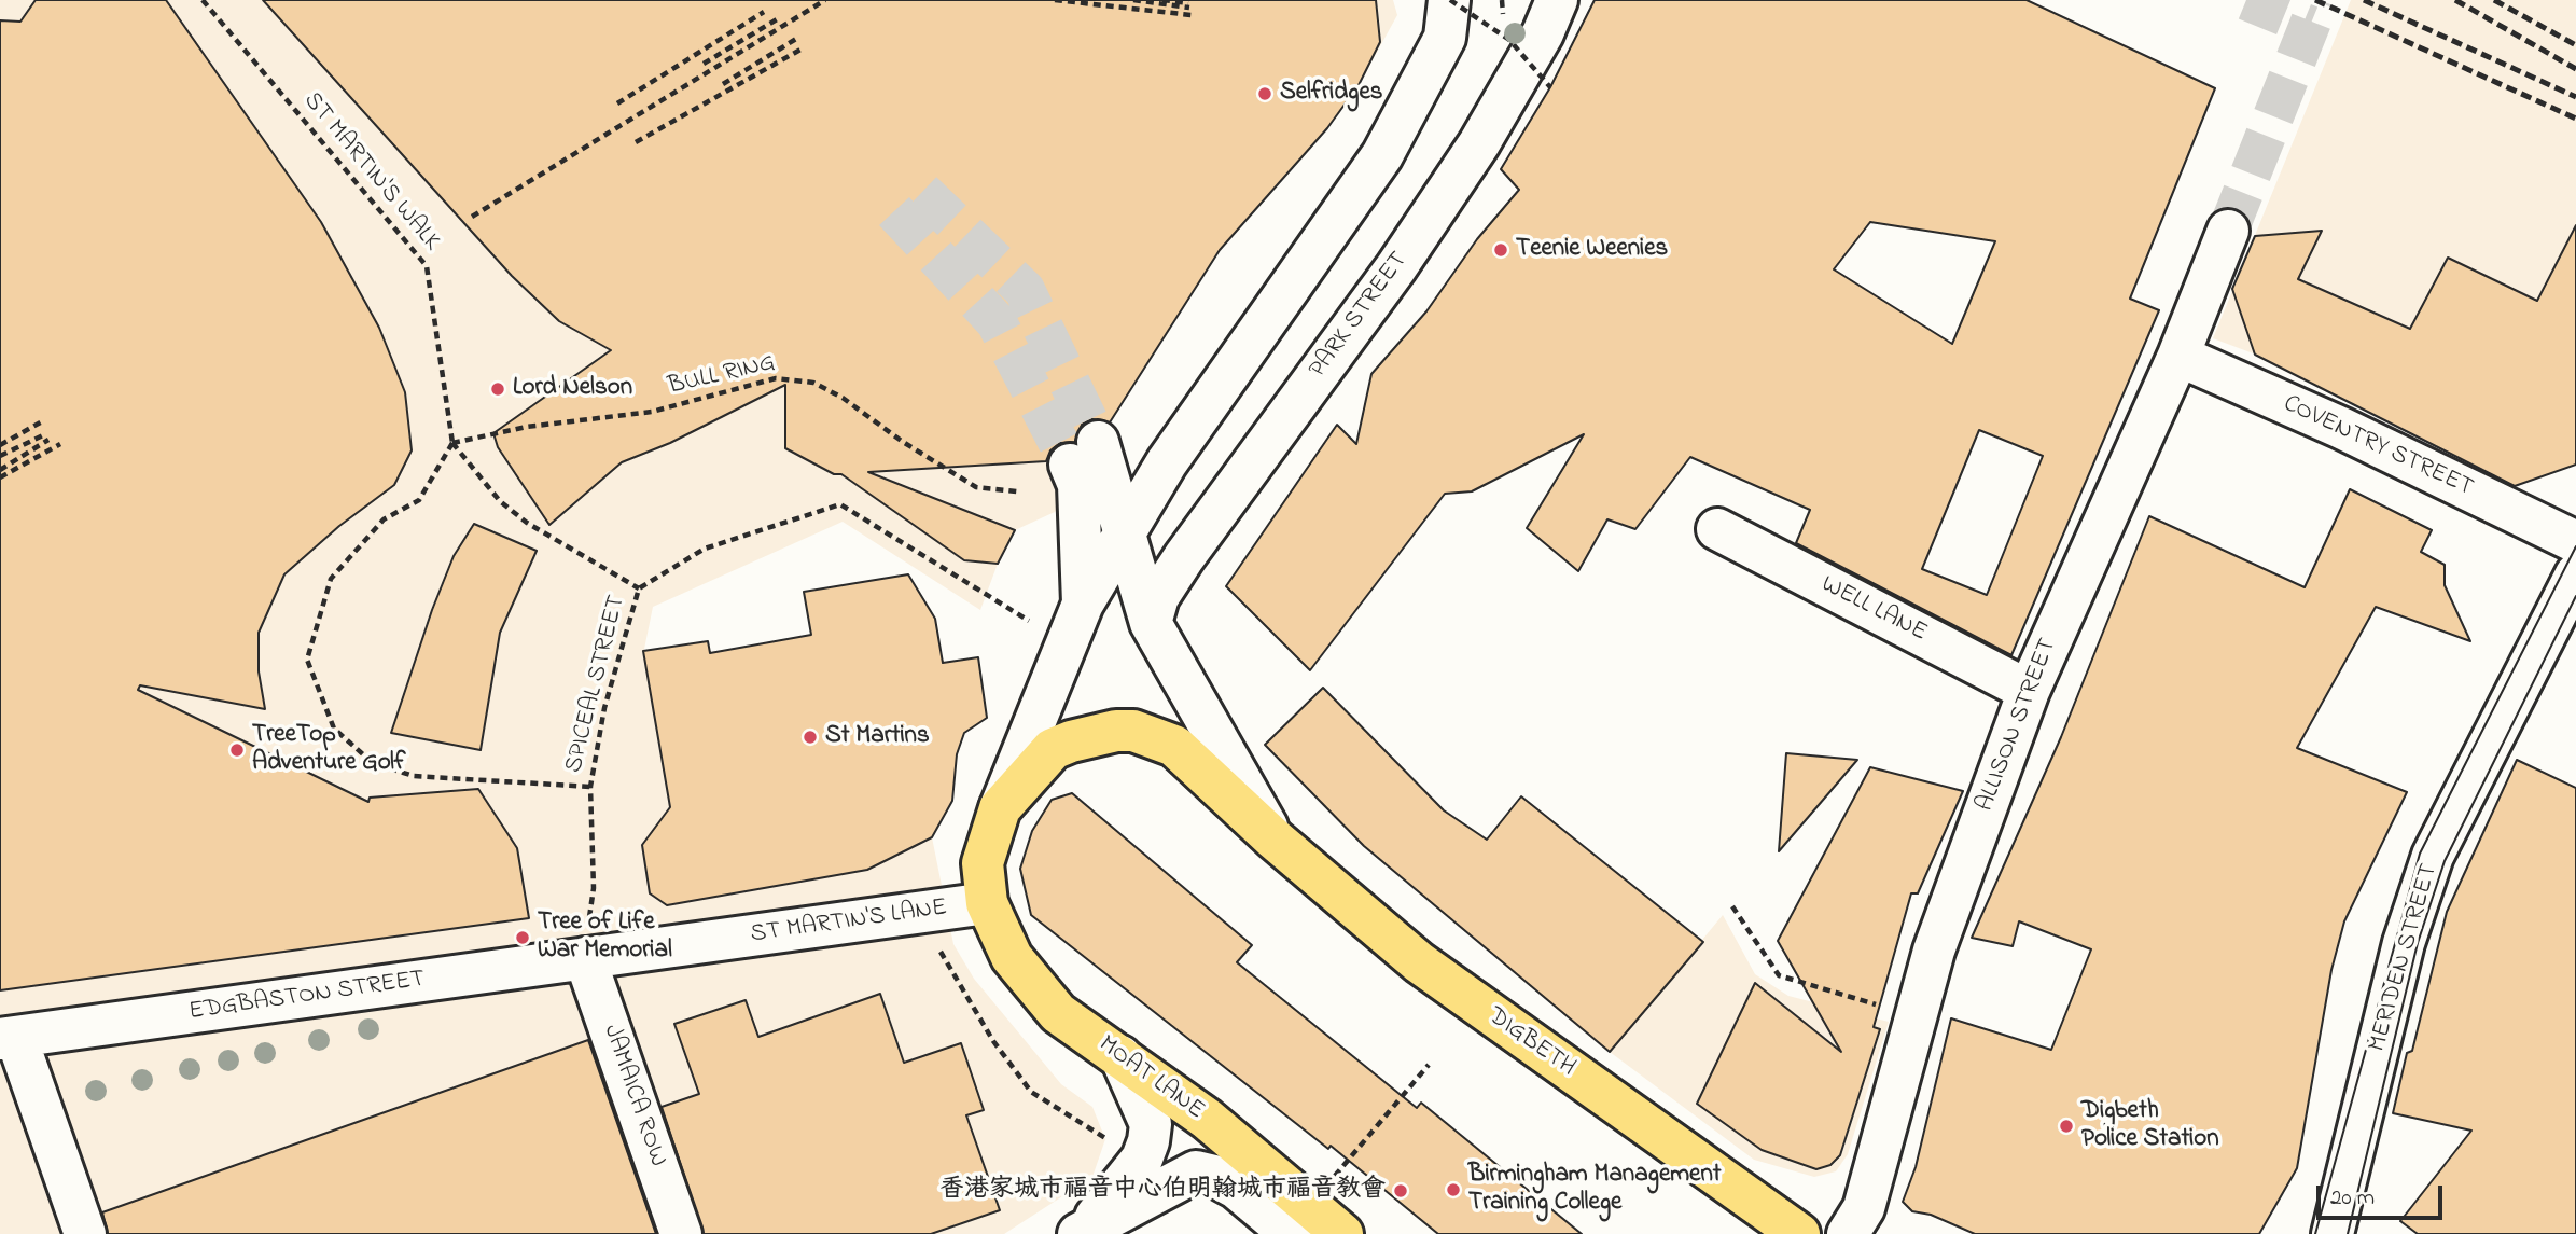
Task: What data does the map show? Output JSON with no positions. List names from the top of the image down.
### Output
{
  "streets": {
    "main road": ["DIGBETH", "MOAT LANE"],
    "street": [
      "PARK STREET",
      "COVENTRY STREET",
      "WELL LANE",
      "ALLISON STREET",
      "ST MARTIN'S LANE",
      "MERIDEN STREET",
      "EDGBASTON STREET",
      "JAMAICA ROW"
    ],
    "path": ["ST MARTIN'S WALK", "BULL RING", "SPICEAL STREET"]
  },
  "crossings": [
    ["ST MARTIN'S WALK", "BULL RING"],
    ["COVENTRY STREET", "ALLISON STREET"],
    ["WELL LANE", "ALLISON STREET"],
    ["SPICEAL STREET", "ST MARTIN'S LANE"],
    ["SPICEAL STREET", "EDGBASTON STREET"],
    ["SPICEAL STREET", "JAMAICA ROW"],
    ["ST MARTIN'S LANE", "EDGBASTON STREET"],
    ["ST MARTIN'S LANE", "MOAT LANE"],
    ["ST MARTIN'S LANE", "JAMAICA ROW"],
    ["EDGBASTON STREET", "JAMAICA ROW"]
  ],
  "places": [
    "Selfridges",
    "Teenie Weenies",
    "Lord Nelson",
    "St Martins",
    "TreeTop Adventure Golf",
    "Tree of Life War Memorial",
    "Digbeth Police Station",
    "Birmingham Management Training College",
    "香港家城市福音中心伯明翰城市福音教會"
  ],
  "scale_bar": "20 m"
}
